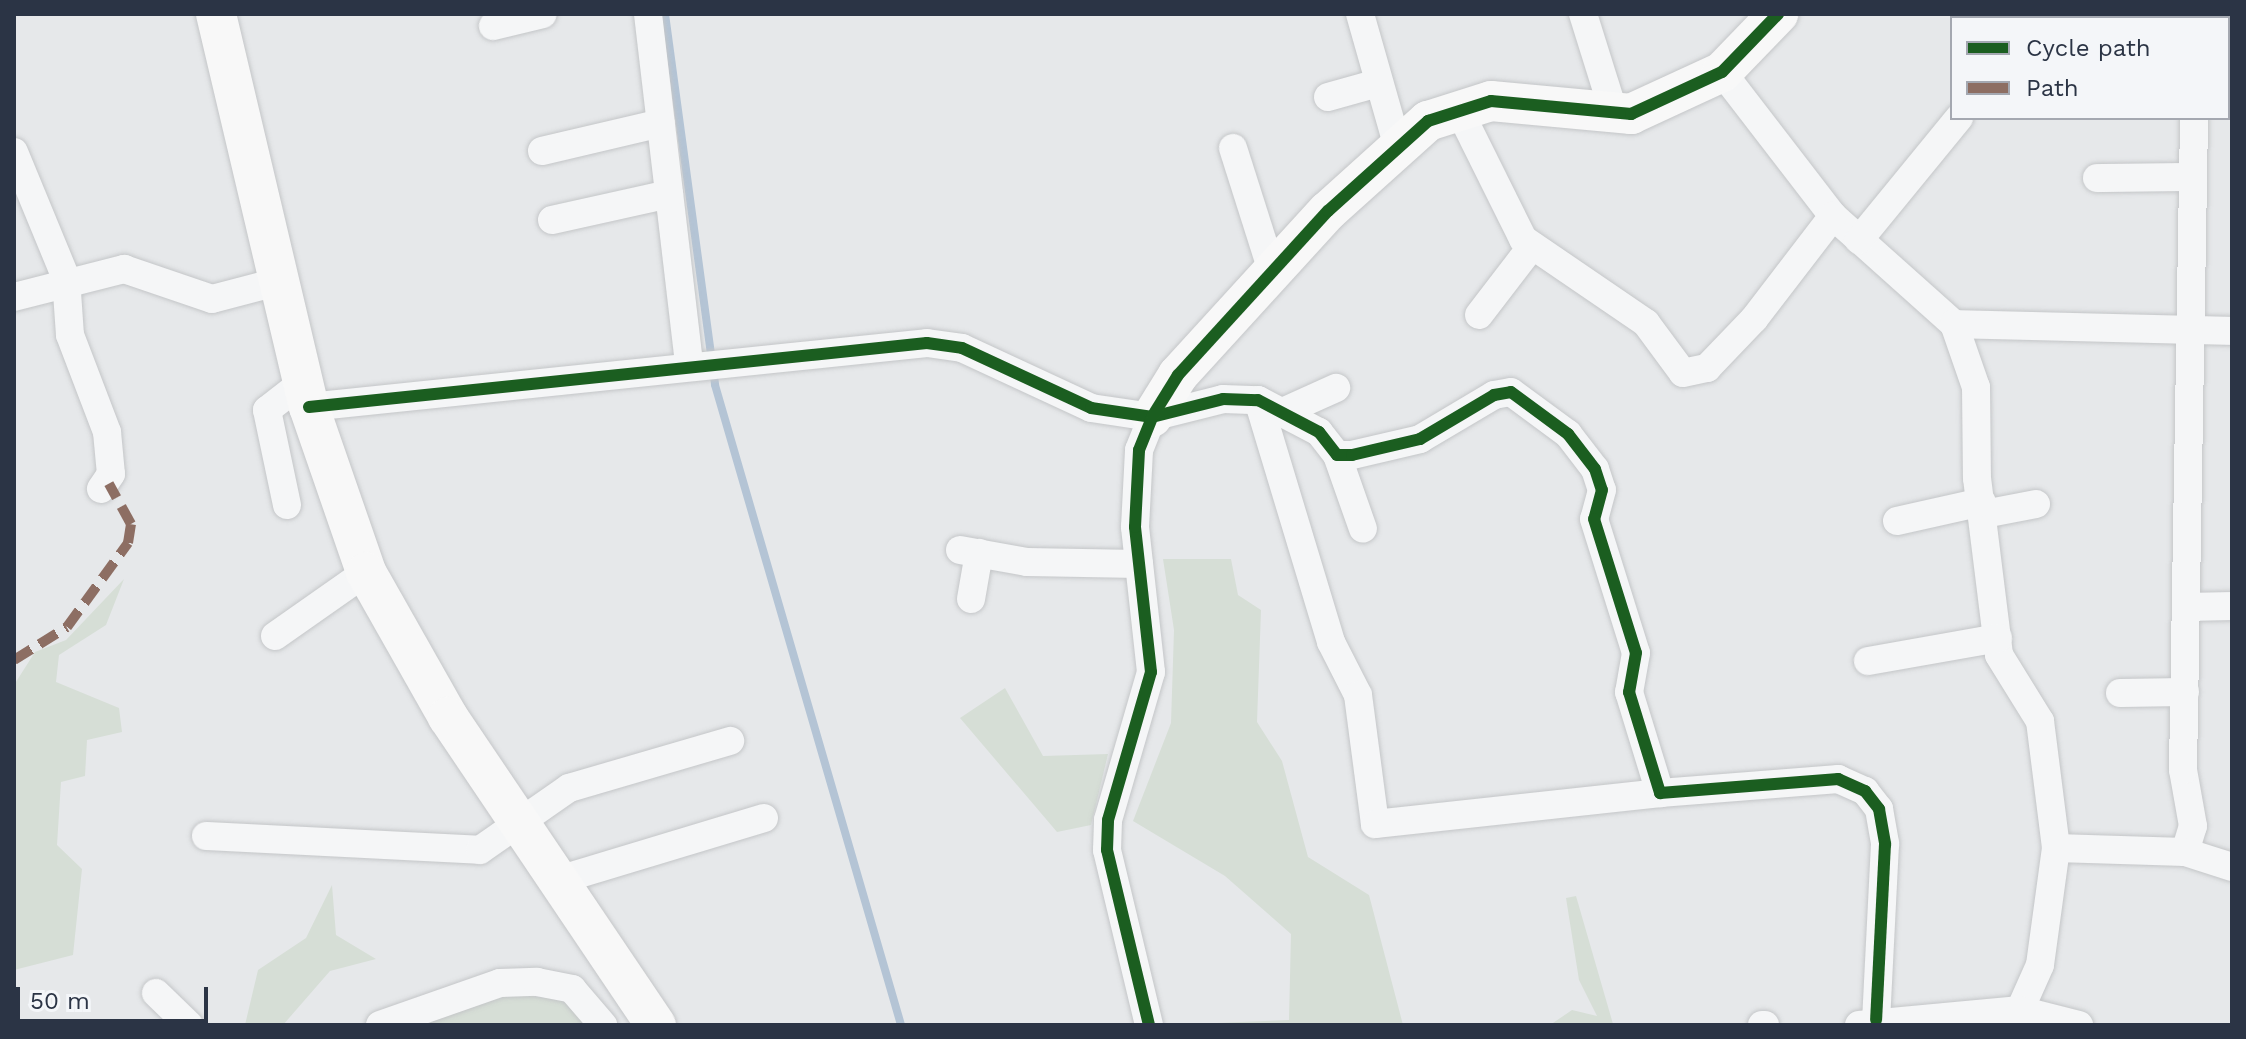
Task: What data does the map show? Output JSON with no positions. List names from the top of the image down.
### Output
{
  "legend": ["Cycle path", "Path"],
  "scale_bar": "50 m"
}
